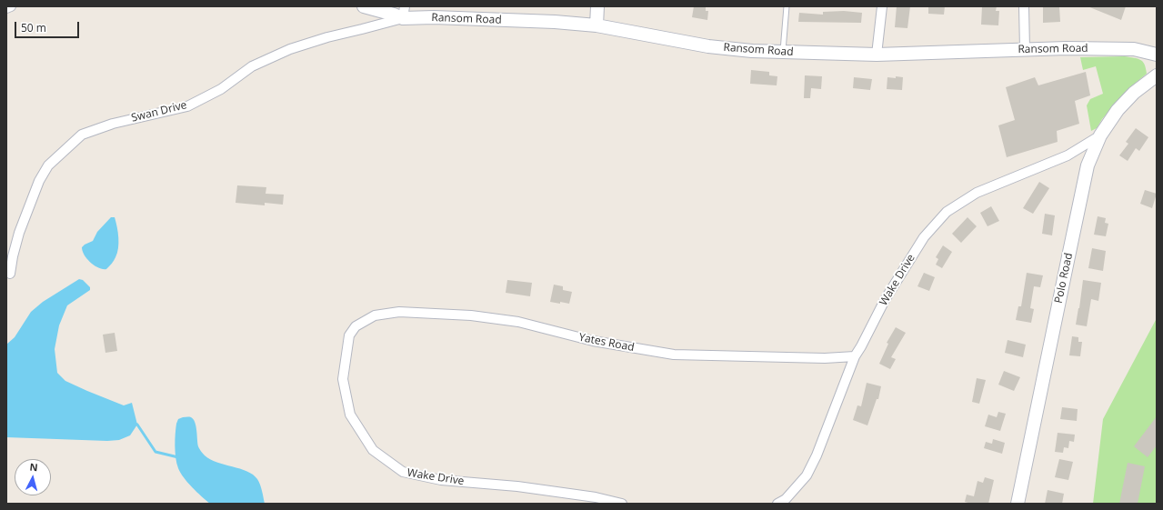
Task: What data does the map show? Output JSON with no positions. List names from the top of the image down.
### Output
{
  "streets": {
    "street": [
      "Ransom Road",
      "Swan Drive",
      "Polo Road",
      "Wake Drive",
      "Yates Road"
    ]
  },
  "crossings": [
    ["Ransom Road", "Swan Drive"],
    ["Polo Road", "Wake Drive"],
    ["Wake Drive", "Yates Road"]
  ],
  "scale_bar": "50 m",
  "north": "top"
}
